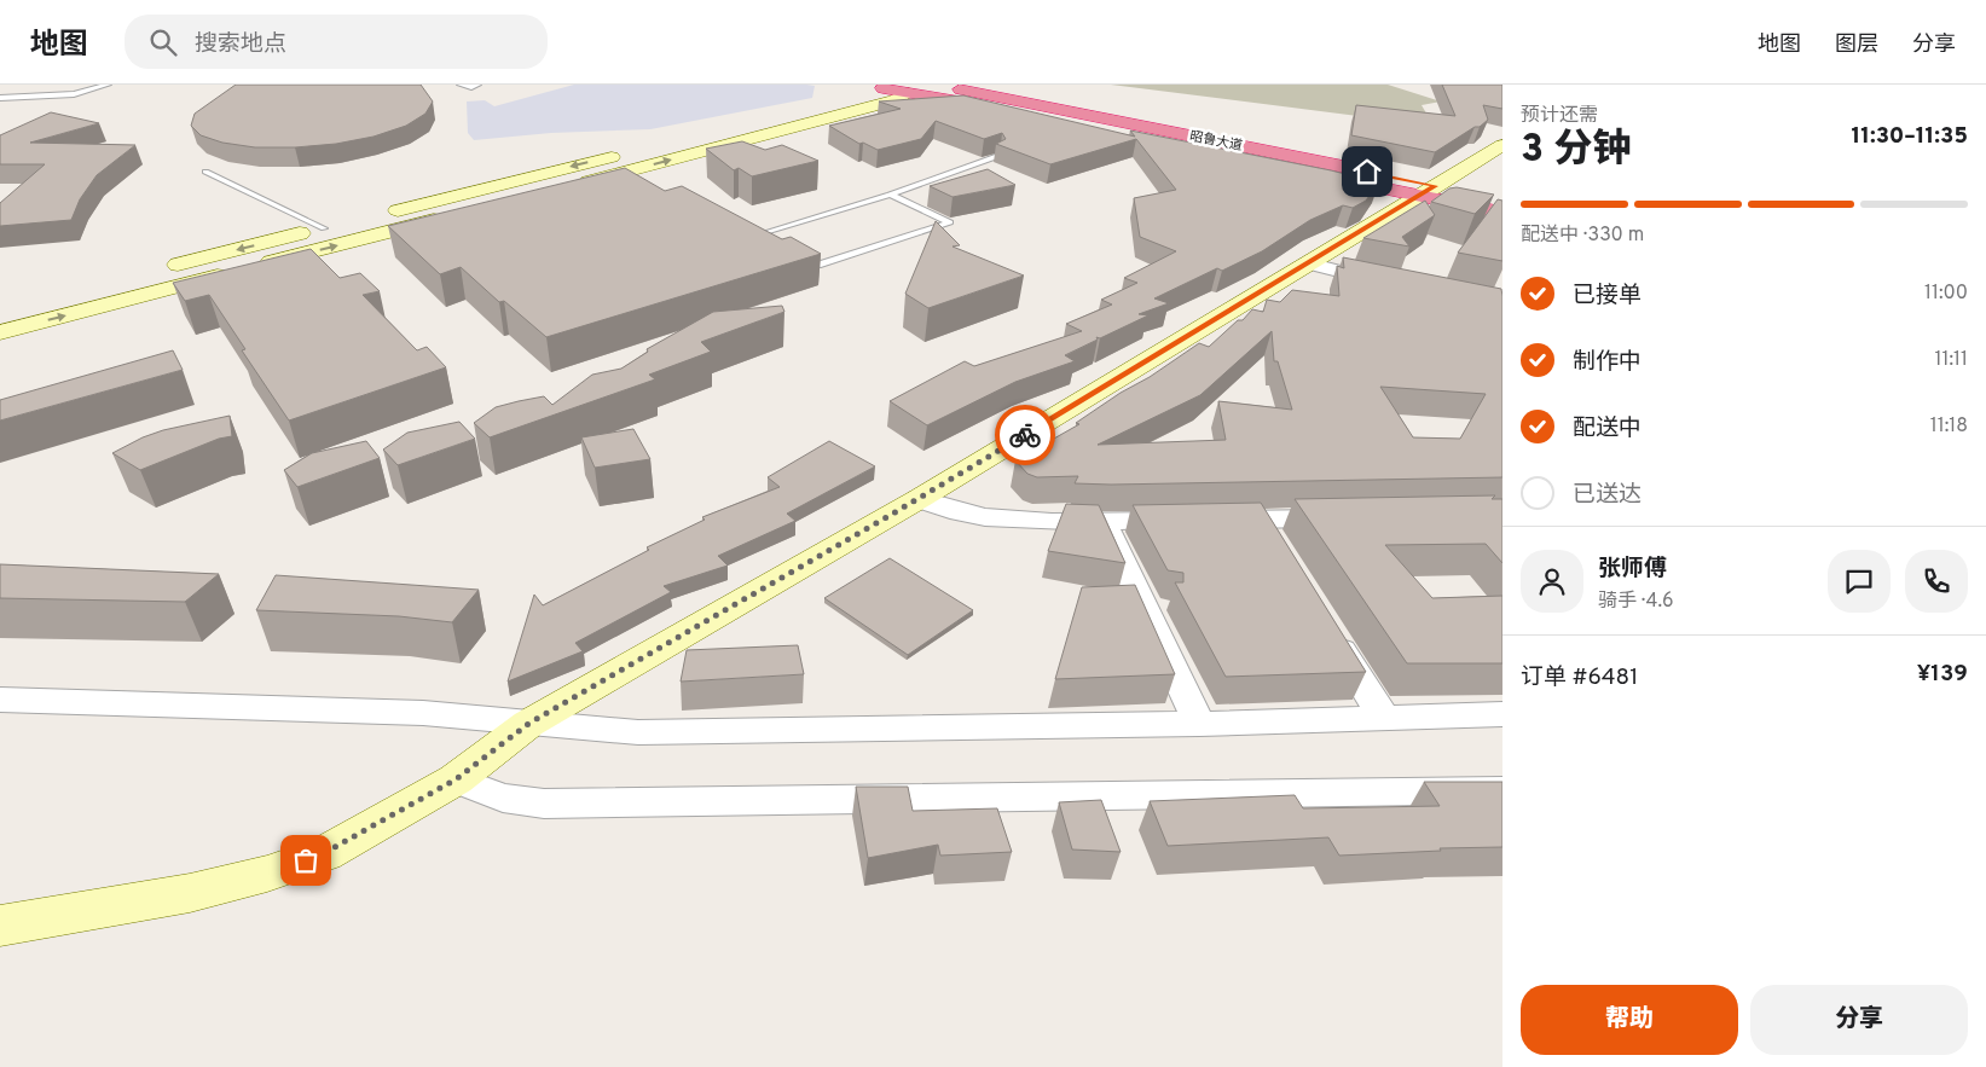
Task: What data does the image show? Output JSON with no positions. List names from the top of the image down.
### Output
{
  "streets": {
    "highway": ["昭鲁大道"]
  },
  "page": {
    "header": "地图",
    "search": "搜索地点",
    "nav": ["地图", "图层", "分享"],
    "heading": ["3 分钟", "预计还需", "11:30–11:35"],
    "panel": [
      "张师傅",
      "骑手 · 4.6",
      "订单 #6481",
      "¥139"
    ],
    "bar": "配送中 · 330 m",
    "list": [
      ["已接单", "11:00"],
      ["制作中", "11:11"],
      ["配送中", "11:18"],
      "已送达"
    ],
    "buttons": ["帮助", "分享"]
  }
}
